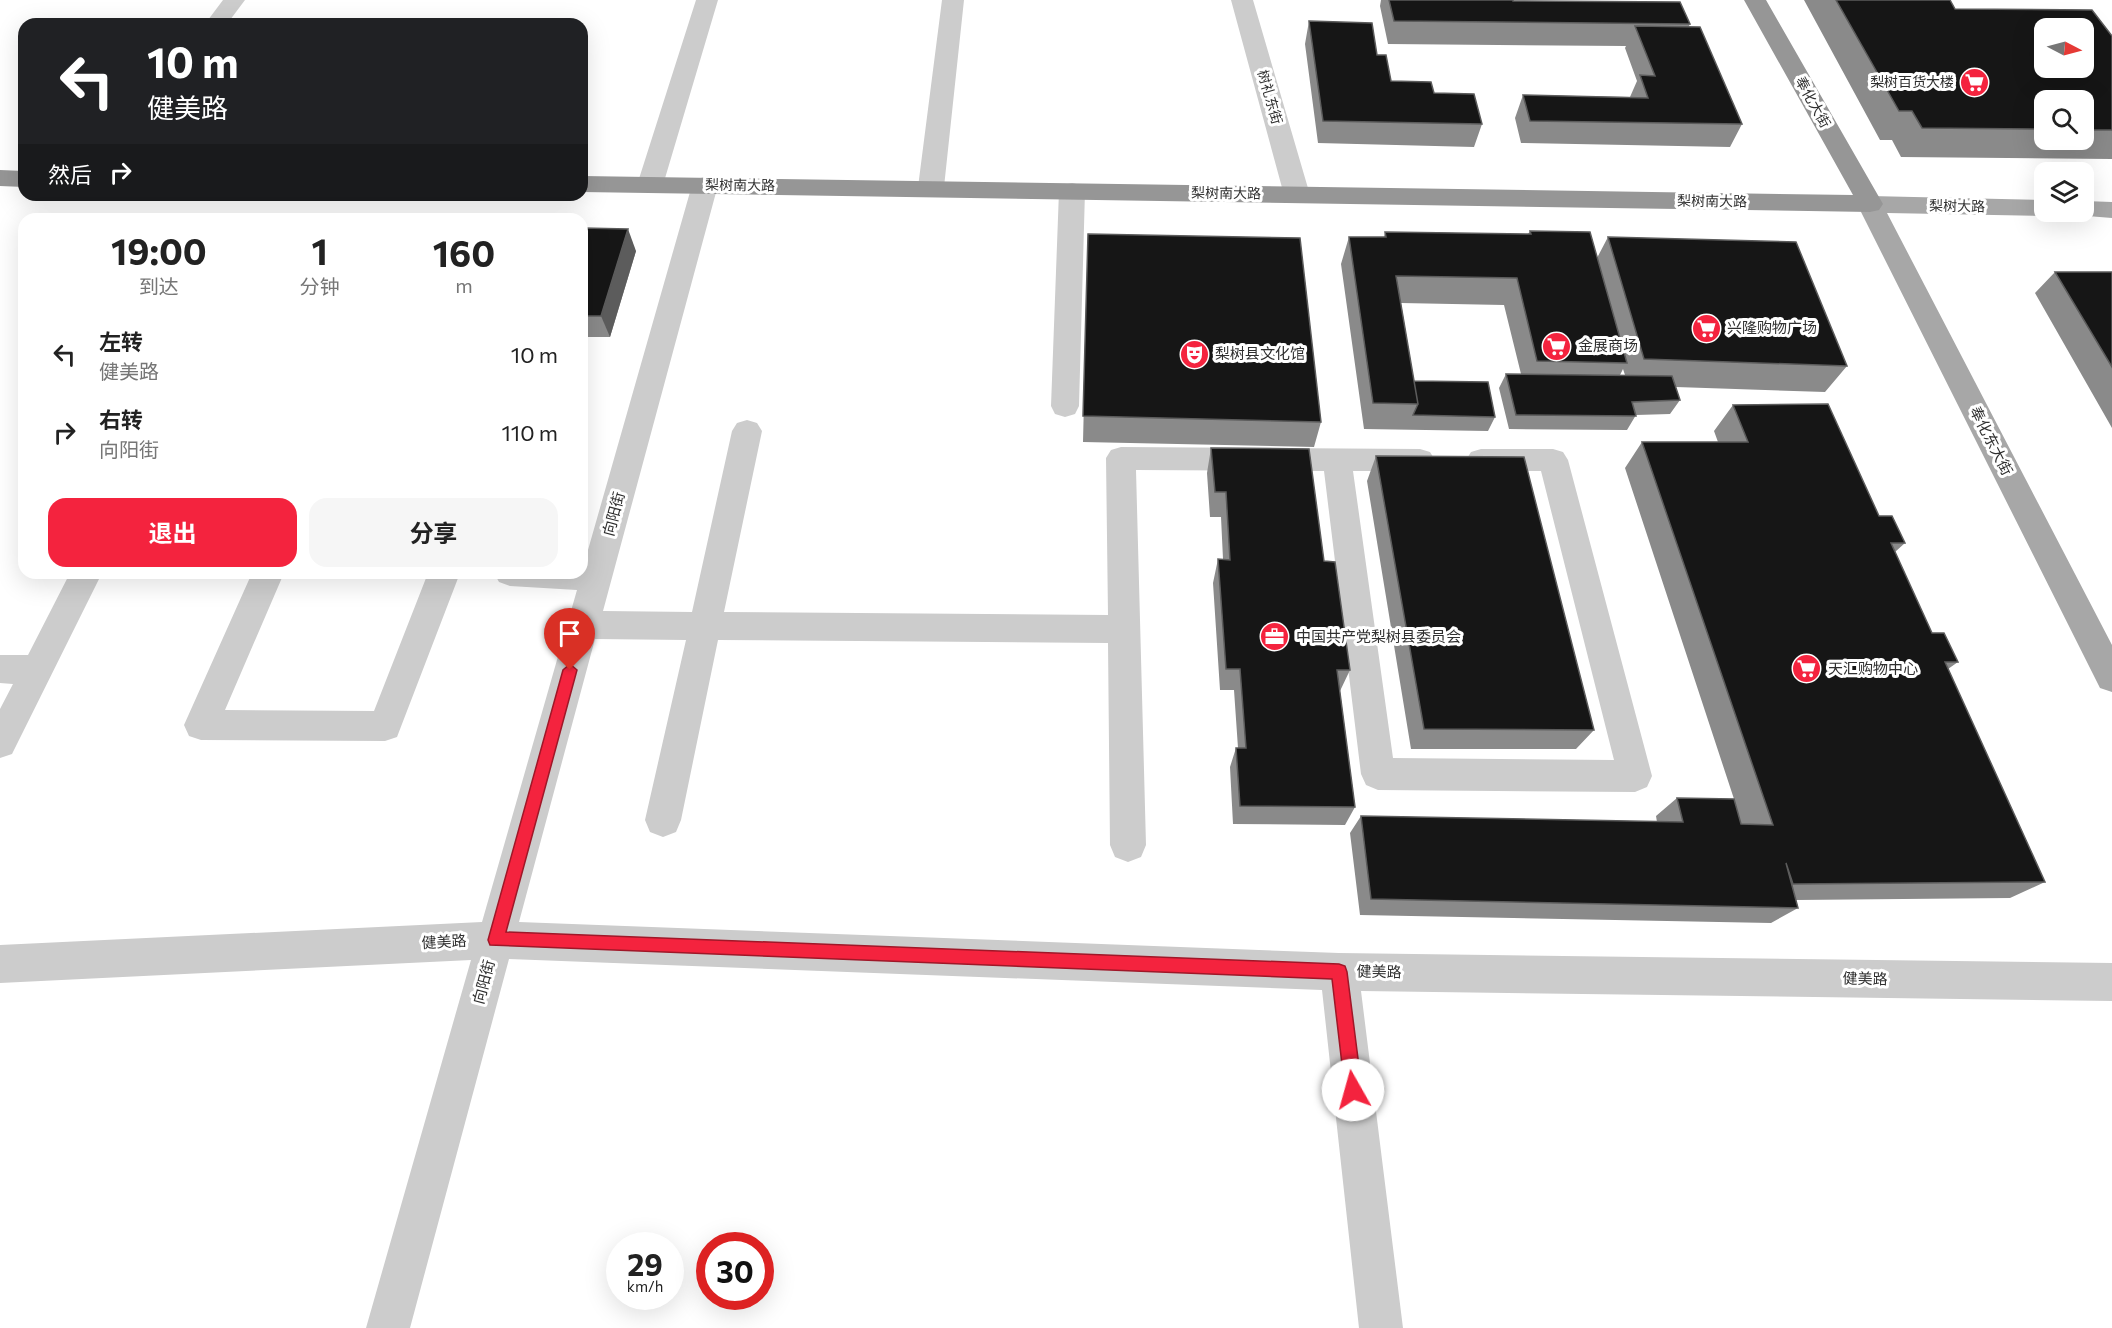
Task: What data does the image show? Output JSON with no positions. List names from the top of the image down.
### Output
{
  "streets": {
    "highway": ["奉化大街", "梨树南大路"],
    "main road": ["梨树大路", "奉化东大街"],
    "street": ["树礼东街", "向阳街", "健美路"]
  },
  "crossings": [
    ["树礼东街", "梨树南大路"],
    ["奉化大街", "梨树南大路"],
    ["奉化大街", "梨树大路"],
    ["奉化大街", "奉化东大街"],
    ["梨树南大路", "梨树大路"],
    ["梨树南大路", "奉化东大街"],
    ["梨树南大路", "向阳街"],
    ["梨树大路", "奉化东大街"],
    ["向阳街", "健美路"]
  ],
  "places": {
    "supermarket": [
      "梨树百货大楼",
      "兴隆购物广场",
      "金展商场",
      "天汇购物中心"
    ],
    "theatre": ["梨树县文化馆"],
    "office": ["中国共产党梨树县委员会"]
  },
  "north": "right",
  "page": {
    "turn": ["10 m", "健美路"],
    "then": "然后",
    "eta": [
      "19:00",
      "到达",
      "1",
      "分钟",
      "160",
      "m"
    ],
    "list": [
      {
        "name": "左转",
        "note": "健美路",
        "value": "10 m"
      },
      {
        "name": "右转",
        "note": "向阳街",
        "value": "110 m"
      }
    ],
    "buttons": ["退出", "分享"],
    "speed": "29 km/h",
    "limit": "30"
  }
}
